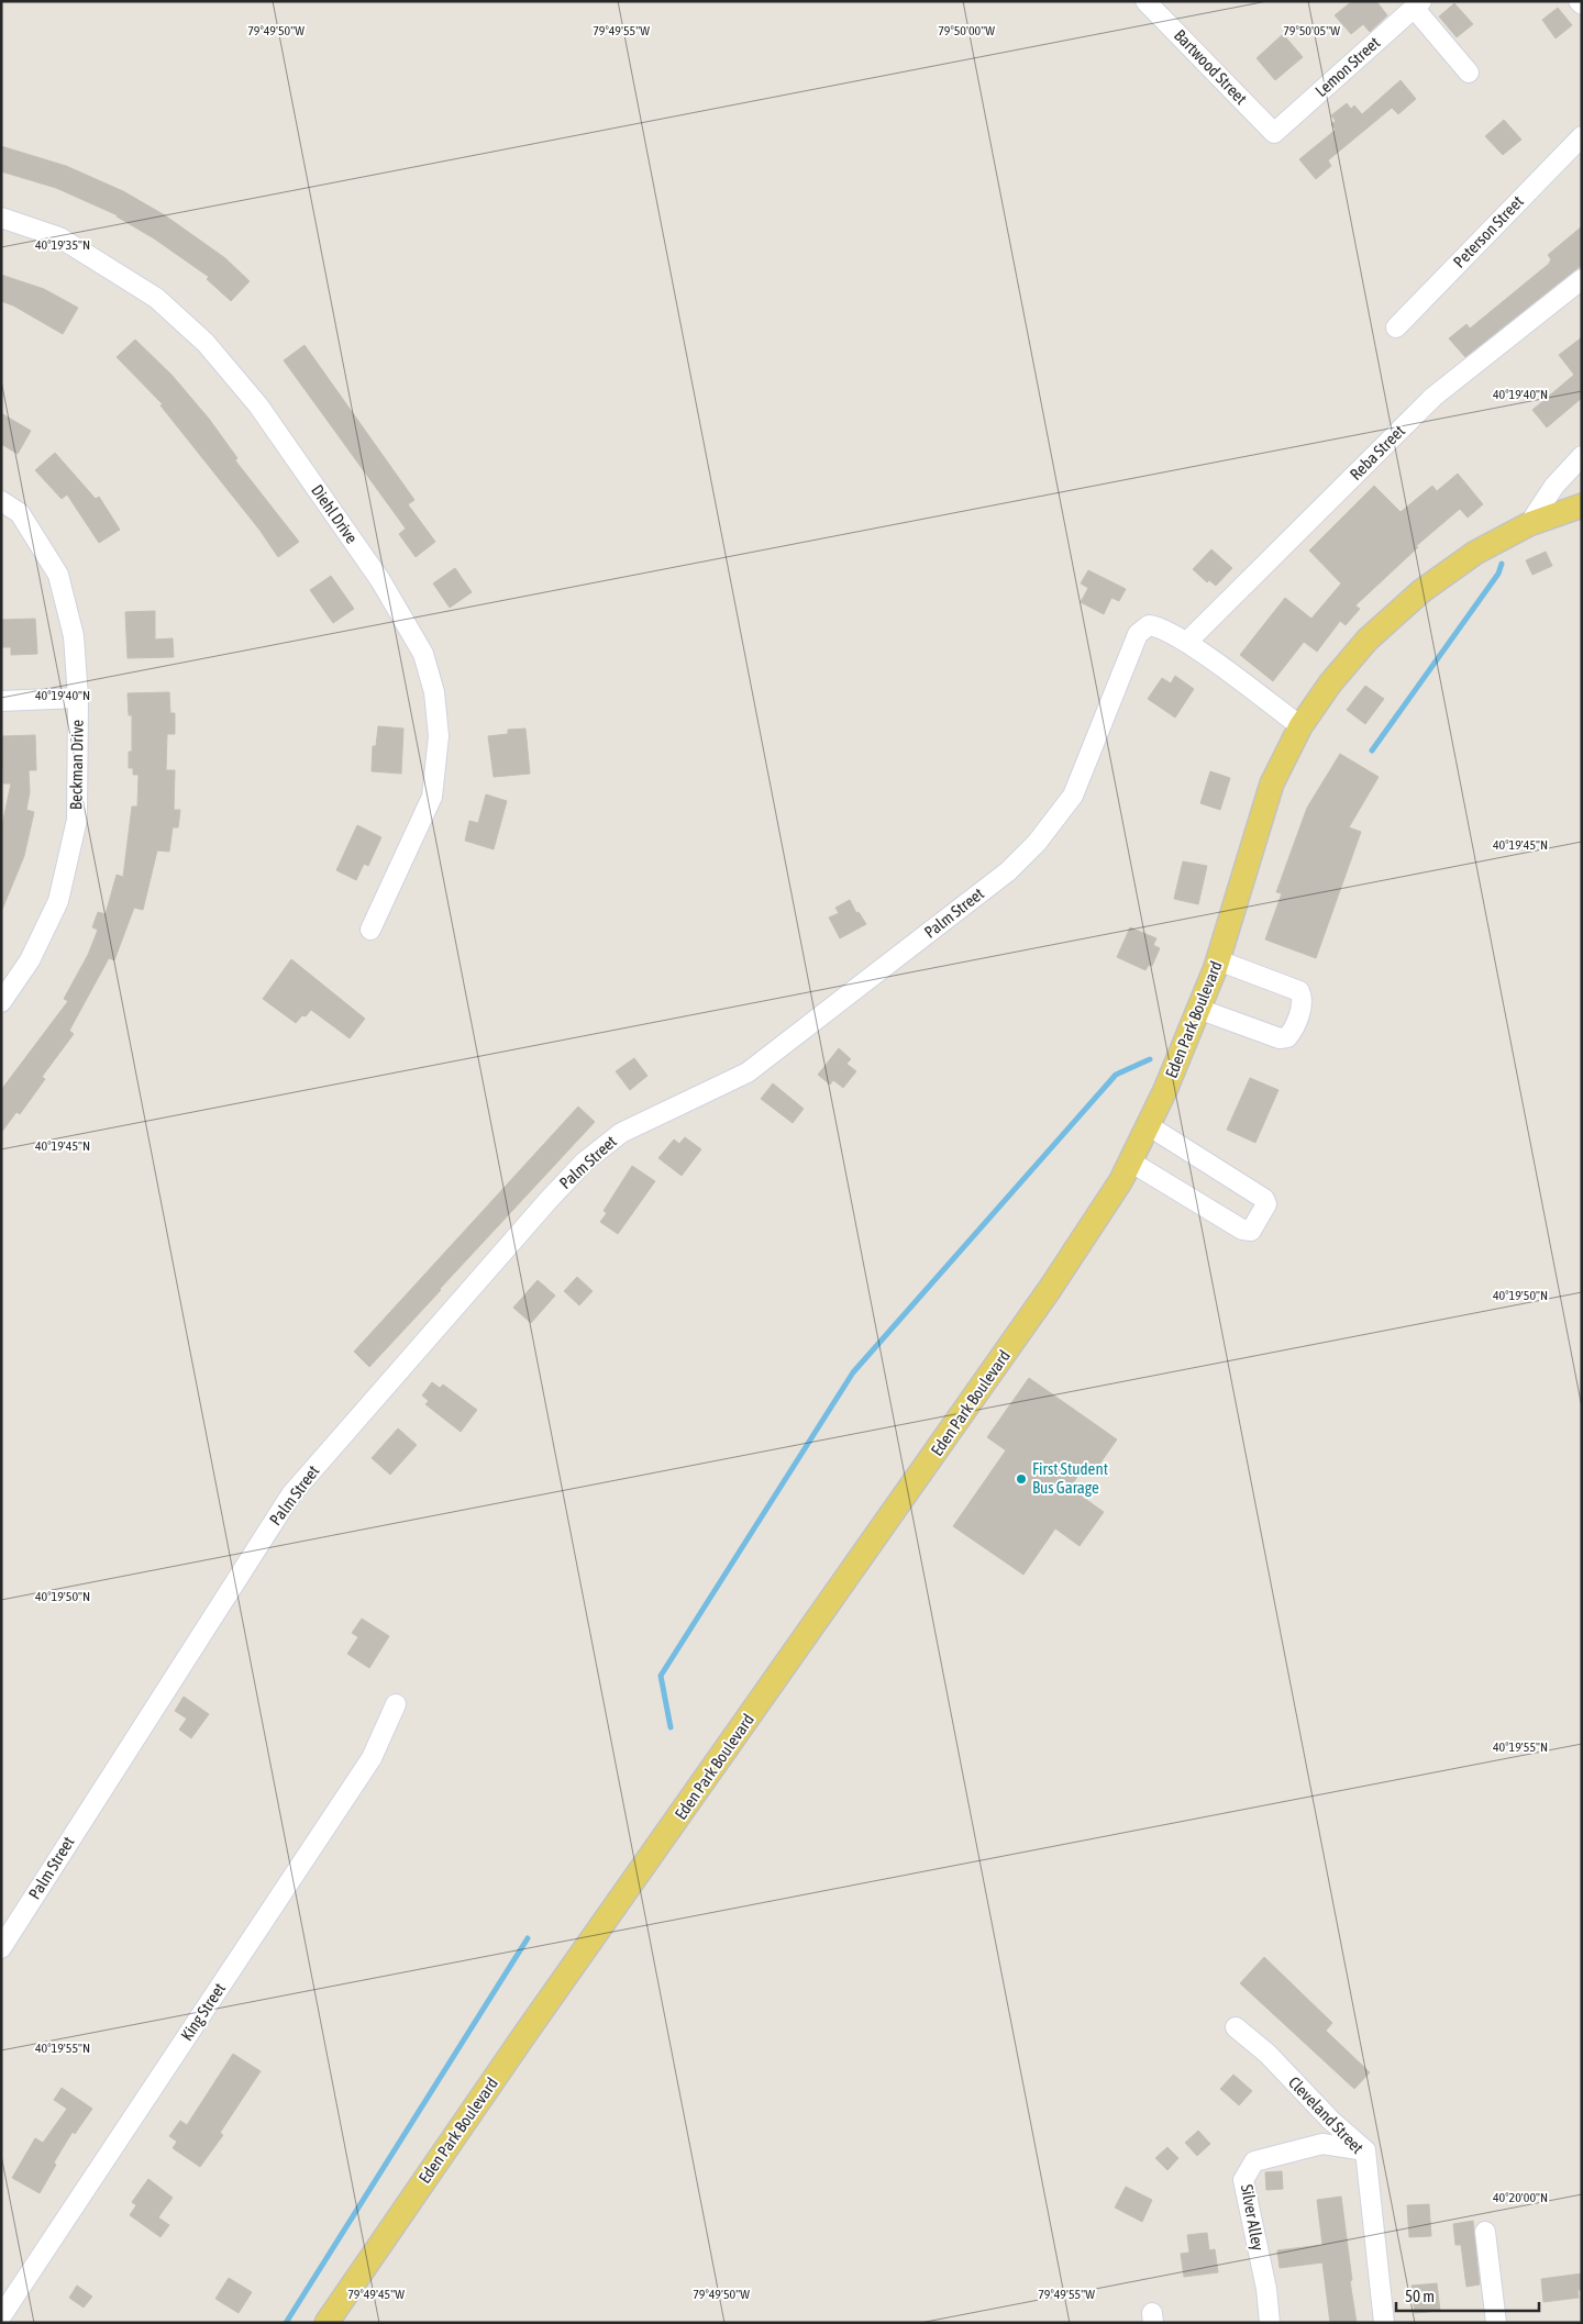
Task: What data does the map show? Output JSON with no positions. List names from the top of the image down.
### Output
{
  "streets": {
    "main road": ["Eden Park Boulevard"],
    "street": [
      "Bartwood Street",
      "Lemon Street",
      "Peterson Street",
      "Reba Street",
      "Diehl Drive",
      "Beckman Drive",
      "Palm Street",
      "King Street",
      "Cleveland Street",
      "Silver Alley"
    ]
  },
  "crossings": [
    ["Bartwood Street", "Lemon Street"],
    ["Reba Street", "Palm Street"],
    ["Palm Street", "Eden Park Boulevard"],
    ["Cleveland Street", "Silver Alley"]
  ],
  "places": ["First Student Bus Garage"],
  "scale_bar": "50 m",
  "coordinates": [
    "79°49'50\"W",
    "79°49'55\"W",
    "79°50'00\"W",
    "79°50'05\"W",
    "40°19'35\"N",
    "40°19'40\"N",
    "40°19'45\"N",
    "40°19'50\"N",
    "40°19'55\"N",
    "40°20'00\"N",
    "79°49'45\"W"
  ]
}
